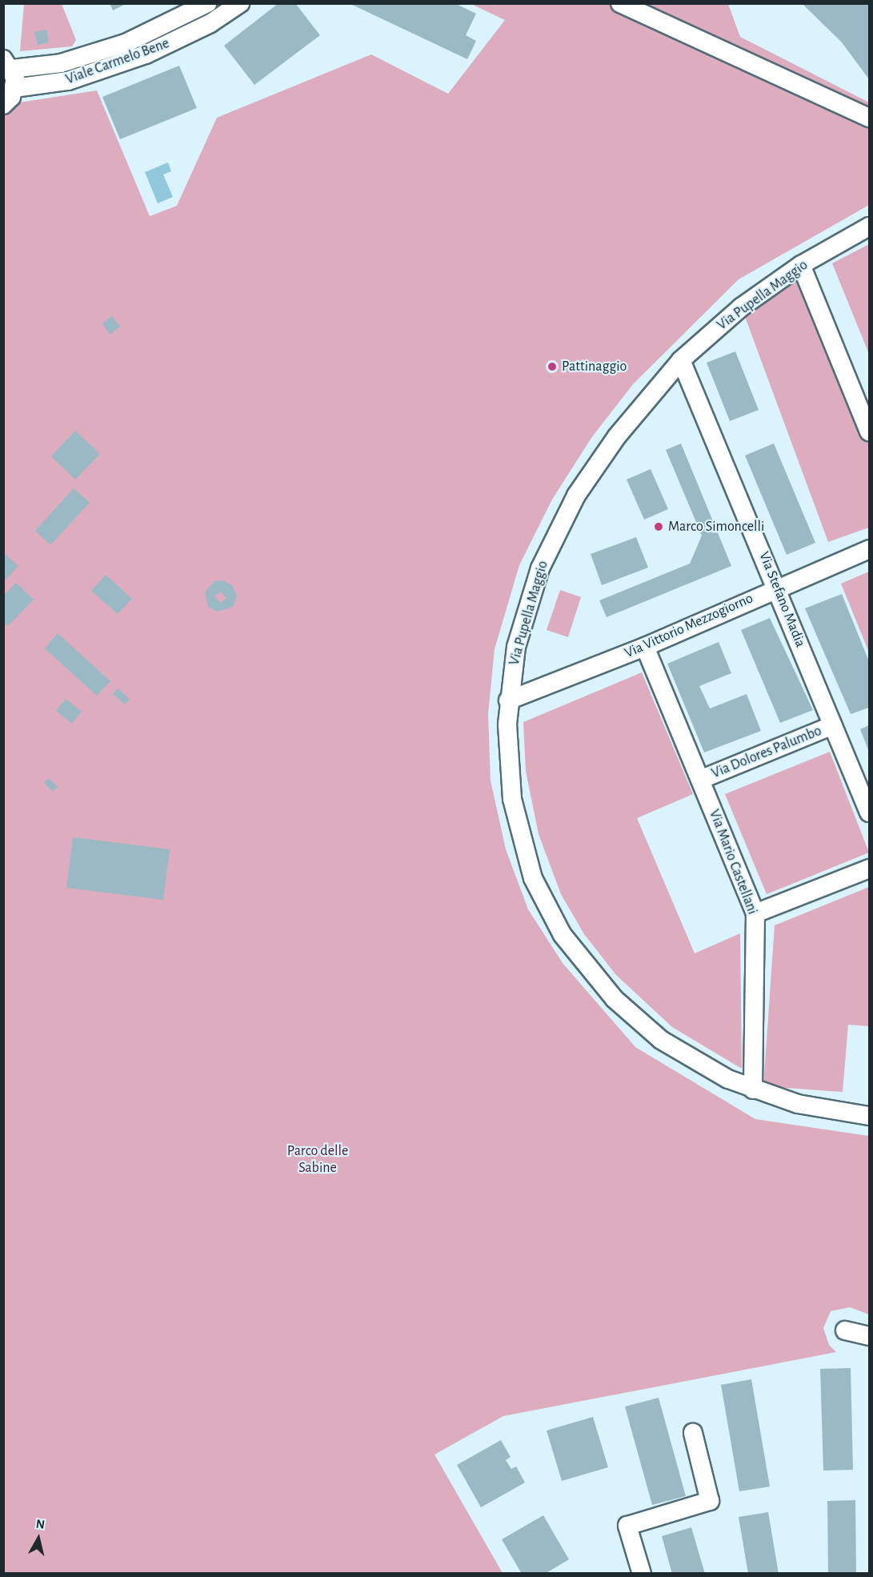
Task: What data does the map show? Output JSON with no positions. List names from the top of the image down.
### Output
{
  "streets": {
    "street": [
      "Viale Carmelo Bene",
      "Via Pupella Maggio",
      "Via Stefano Madia",
      "Via Vittorio Mezzogiorno",
      "Via Dolores Palumbo",
      "Via Mario Castellani"
    ]
  },
  "crossings": [
    ["Via Pupella Maggio", "Via Stefano Madia"],
    ["Via Pupella Maggio", "Via Vittorio Mezzogiorno"],
    ["Via Pupella Maggio", "Via Mario Castellani"],
    ["Via Stefano Madia", "Via Vittorio Mezzogiorno"],
    ["Via Stefano Madia", "Via Dolores Palumbo"],
    ["Via Vittorio Mezzogiorno", "Via Mario Castellani"],
    ["Via Dolores Palumbo", "Via Mario Castellani"]
  ],
  "parks": ["Parco delle Sabine"],
  "places": ["Pattinaggio", "Marco Simoncelli"],
  "north": "top"
}
